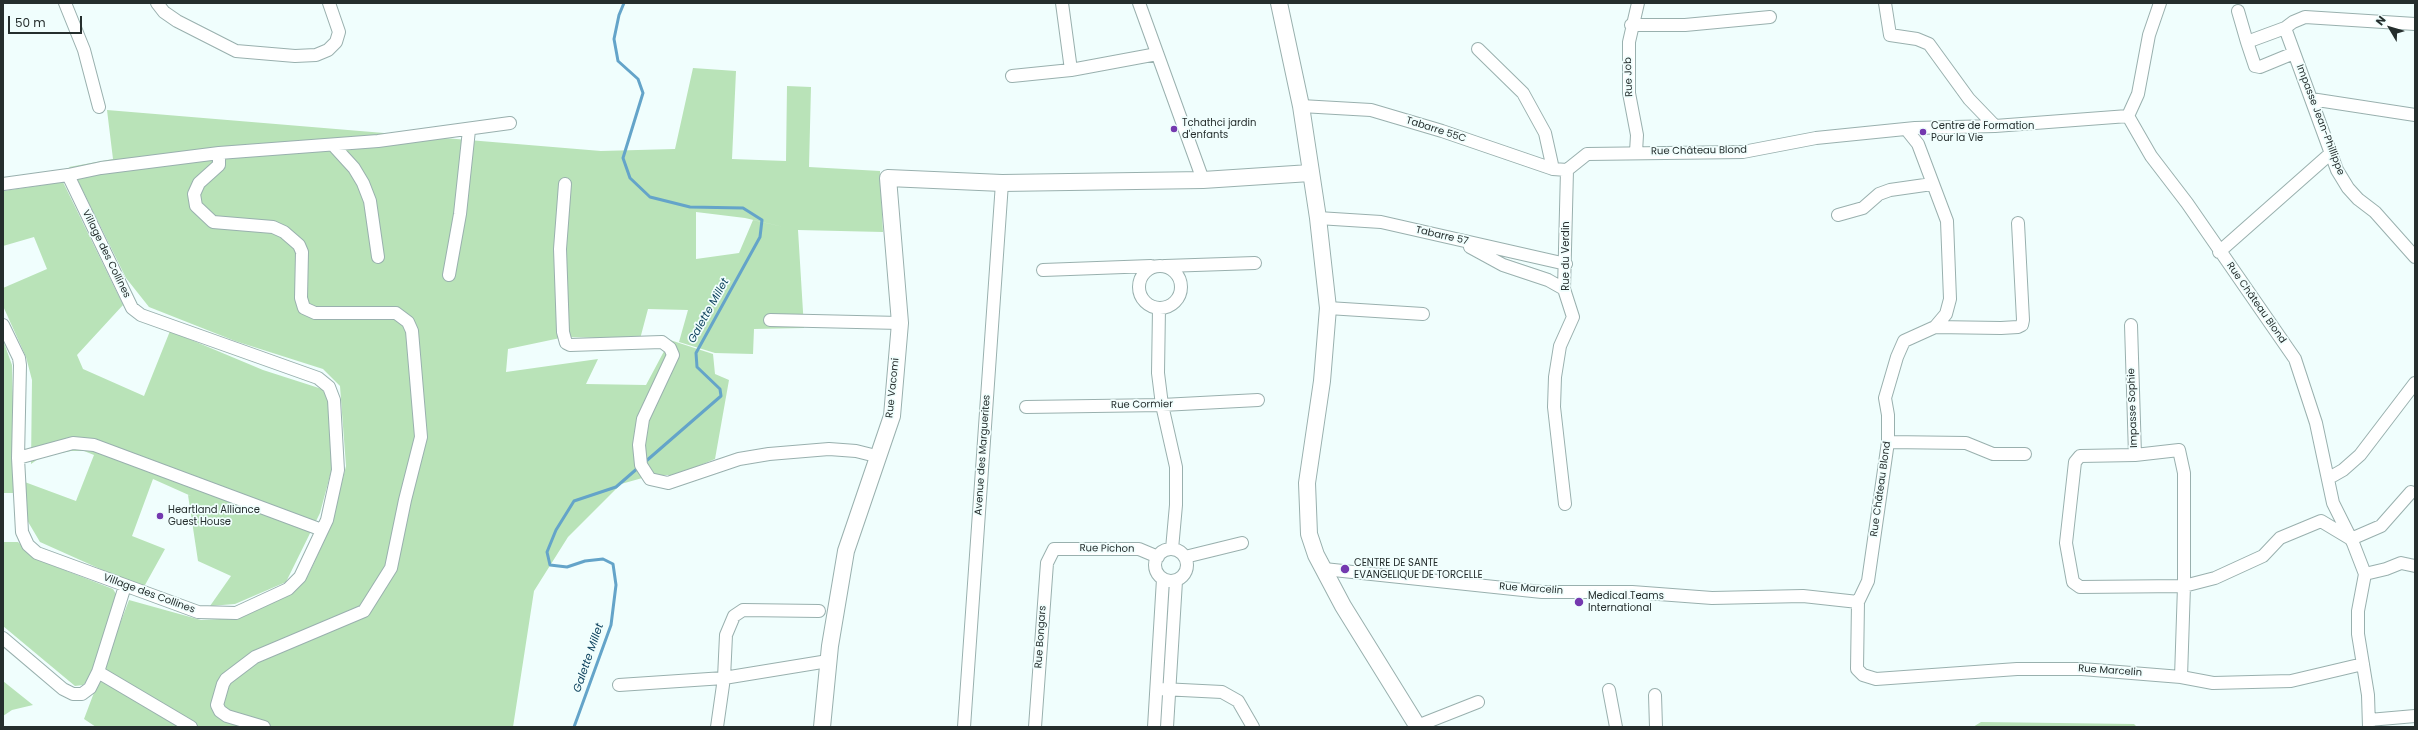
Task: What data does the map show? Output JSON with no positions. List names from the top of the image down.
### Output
{
  "streets": {
    "street": [
      "Rue Job",
      "Impasse Jean-Phillippe",
      "Tabarre 55C",
      "Rue Château Blond",
      "Tabarre 57",
      "Village des Collines",
      "Rue du Verdin",
      "Rue Vacomi",
      "Rue Cormier",
      "Impasse Sophie",
      "Avenue des Marguerites",
      "Rue Pichon",
      "Rue Marcelin",
      "Rue Bongars"
    ]
  },
  "crossings": [
    ["Rue Job", "Rue Château Blond"],
    ["Tabarre 55C", "Rue Château Blond"],
    ["Tabarre 55C", "Rue du Verdin"],
    ["Rue Château Blond", "Rue du Verdin"],
    ["Rue Château Blond", "Rue Marcelin"],
    ["Tabarre 57", "Rue du Verdin"],
    ["Rue Vacomi", "Avenue des Marguerites"],
    ["Impasse Sophie", "Rue Marcelin"],
    ["Rue Pichon", "Rue Bongars"]
  ],
  "water": ["Galette Millet"],
  "places": [
    "Tchathci jardin d'enfants",
    "Centre de Formation Pour la Vie",
    "Heartland Alliance Guest House",
    "CENTRE DE SANTE EVANGELIQUE DE TORCELLE",
    "Medical Teams International"
  ],
  "scale_bar": "50 m",
  "north": "top left"
}
